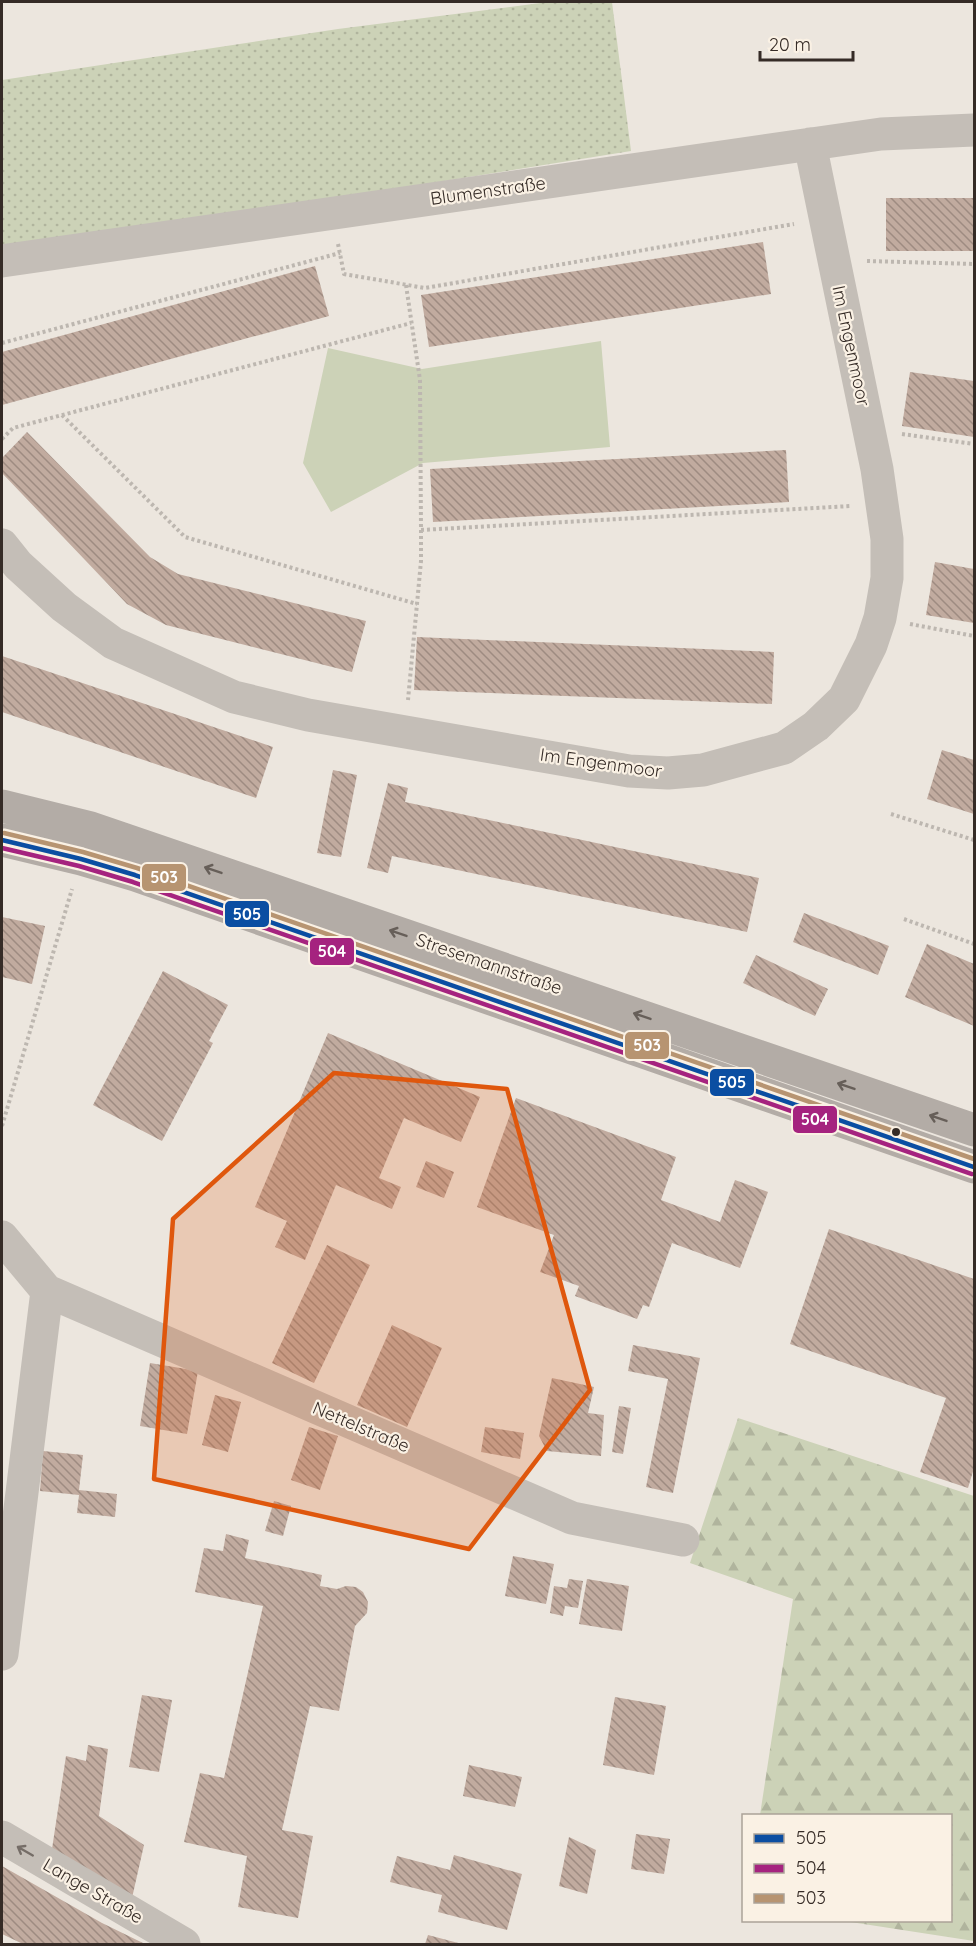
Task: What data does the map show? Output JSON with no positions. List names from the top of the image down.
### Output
{
  "streets": {
    "main road": ["Stresemannstraße"],
    "street": [
      "Blumenstraße",
      "Im Engenmoor",
      "Nettelstraße",
      "Lange Straße"
    ]
  },
  "crossings": [
    ["Blumenstraße", "Im Engenmoor"]
  ],
  "one_way": ["Lange Straße"],
  "lines": ["transit line 503", "transit line 505", "transit line 504"],
  "legend": ["505", "504", "503"],
  "scale_bar": "20 m"
}
